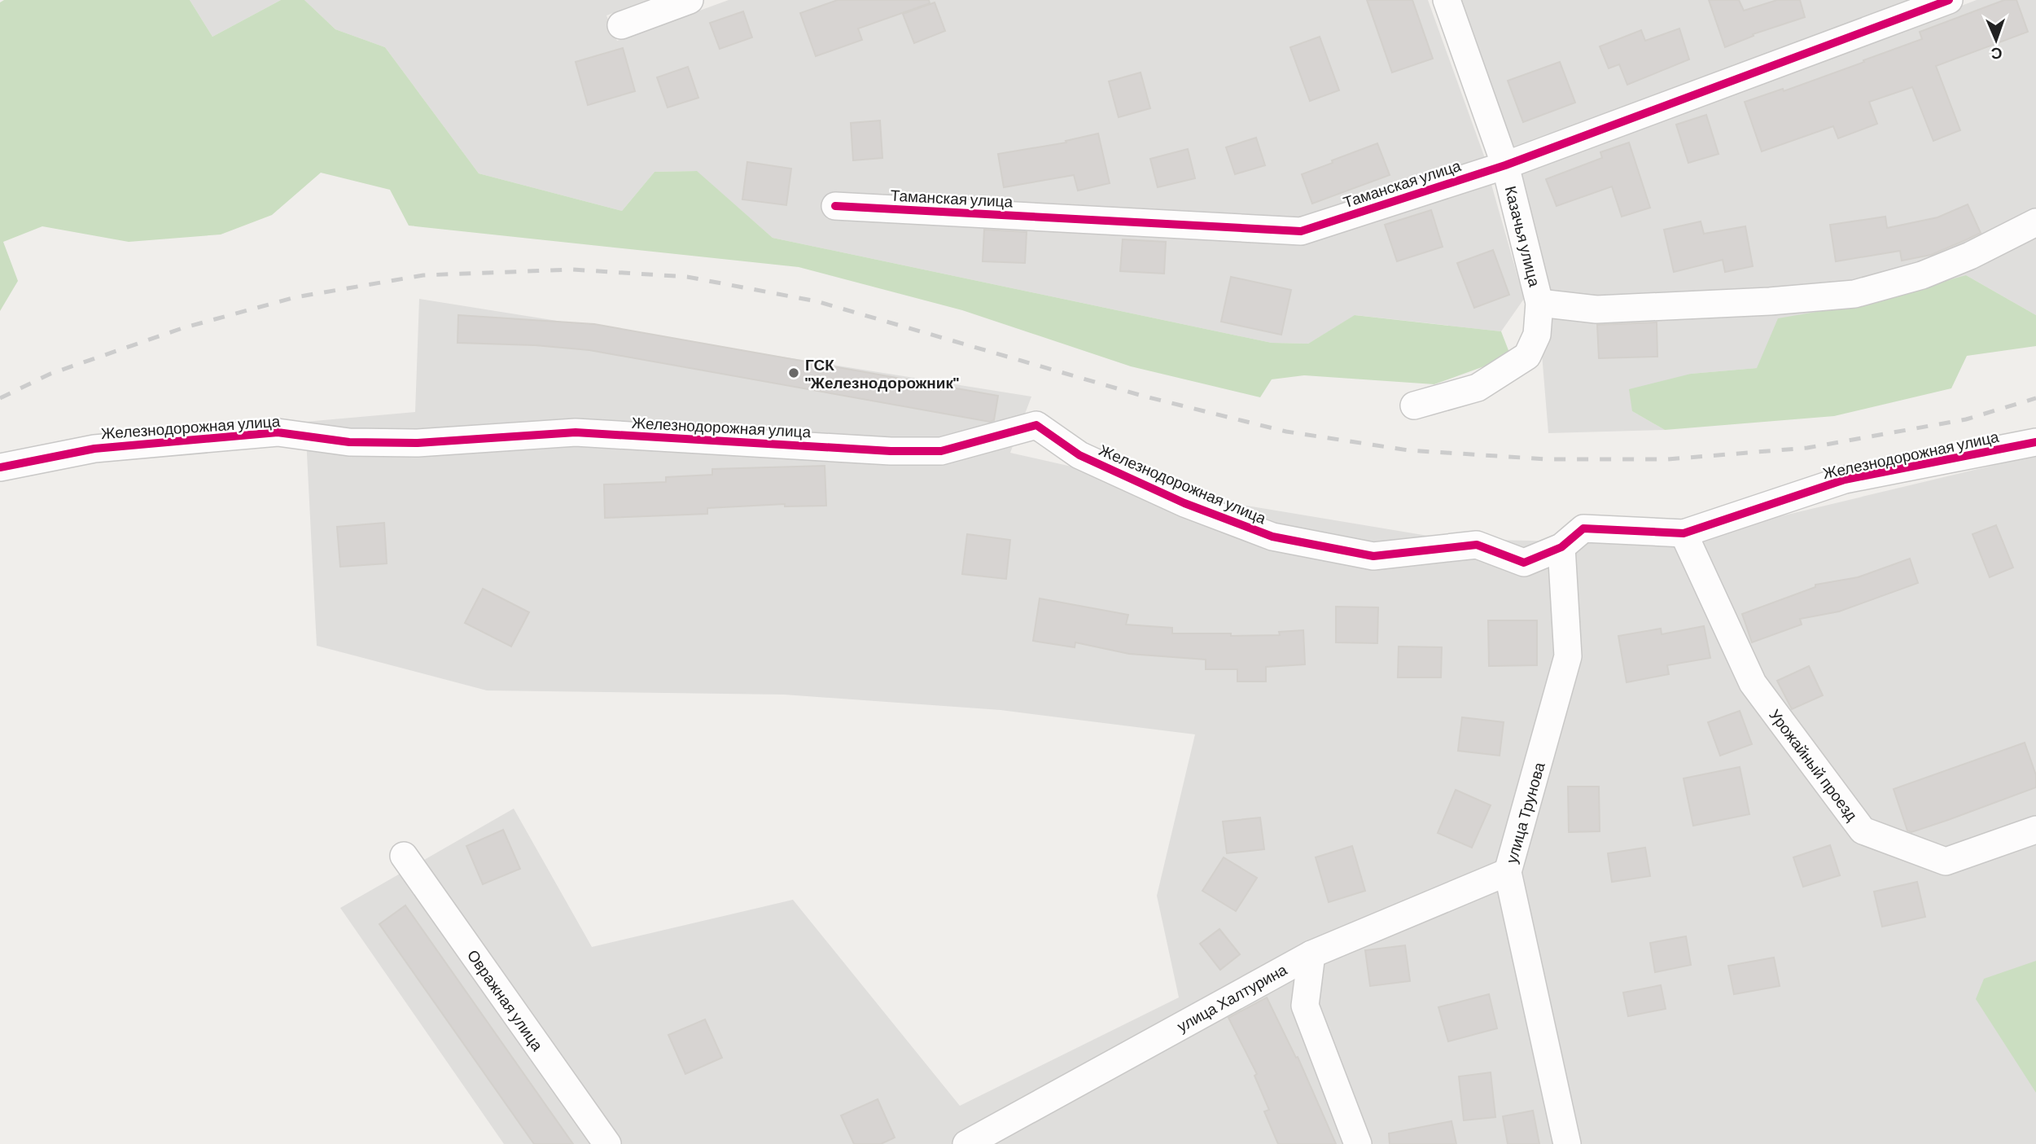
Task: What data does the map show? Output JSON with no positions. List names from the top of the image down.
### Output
{
  "streets": {
    "street": [
      "Таманская улица",
      "Казачья улица",
      "Железнодорожная улица",
      "Урожайный проезд",
      "улица Трунова",
      "улица Халтурина",
      "Овражная улица"
    ]
  },
  "crossings": [
    ["Таманская улица", "Казачья улица"],
    ["Железнодорожная улица", "Урожайный проезд"],
    ["Железнодорожная улица", "улица Трунова"],
    ["улица Трунова", "улица Халтурина"]
  ],
  "places": ["ГСК \"Железнодорожник\""],
  "north": "bottom"
}
